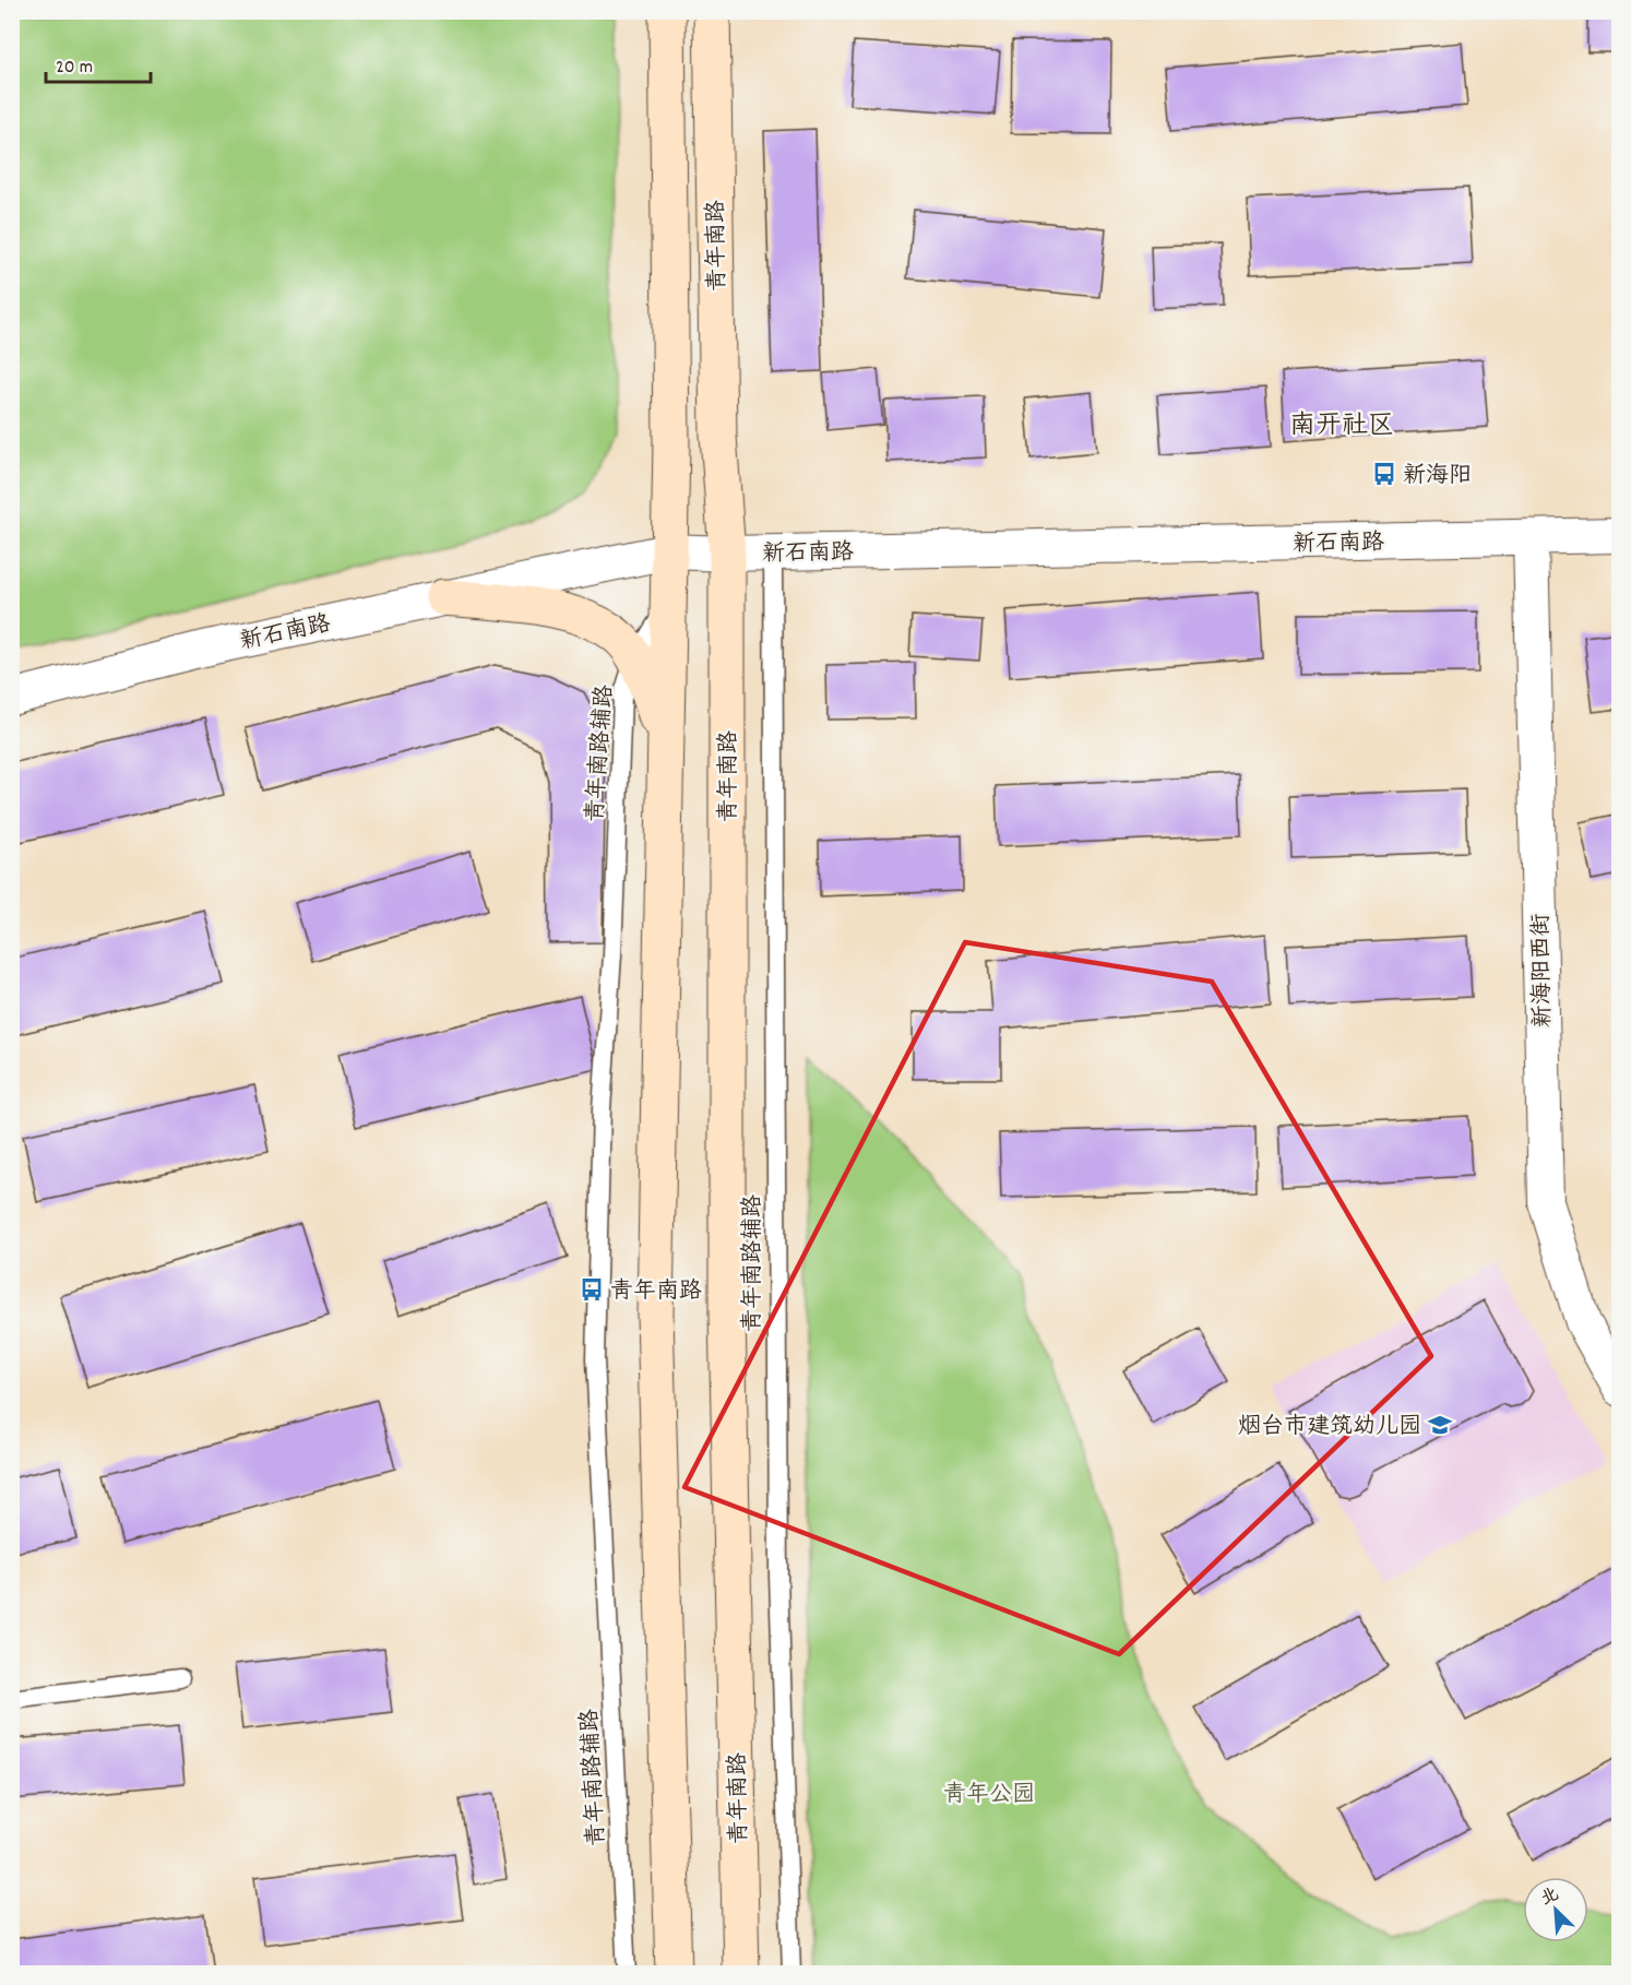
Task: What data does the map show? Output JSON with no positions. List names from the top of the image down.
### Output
{
  "streets": {
    "main road": ["青年南路"],
    "street": ["新石南路", "新海阳西街"],
    "lane": ["青年南路辅路"]
  },
  "crossings": [
    ["青年南路", "新石南路"],
    ["青年南路", "青年南路辅路"],
    ["新石南路", "青年南路辅路"],
    ["新石南路", "新海阳西街"]
  ],
  "districts": ["南开社区"],
  "parks": ["青年公园"],
  "places": {
    "bus stop": ["新海阳", "青年南路"],
    "school or university": ["烟台市建筑幼儿园"]
  },
  "scale_bar": "20 m",
  "north": "top left"
}
